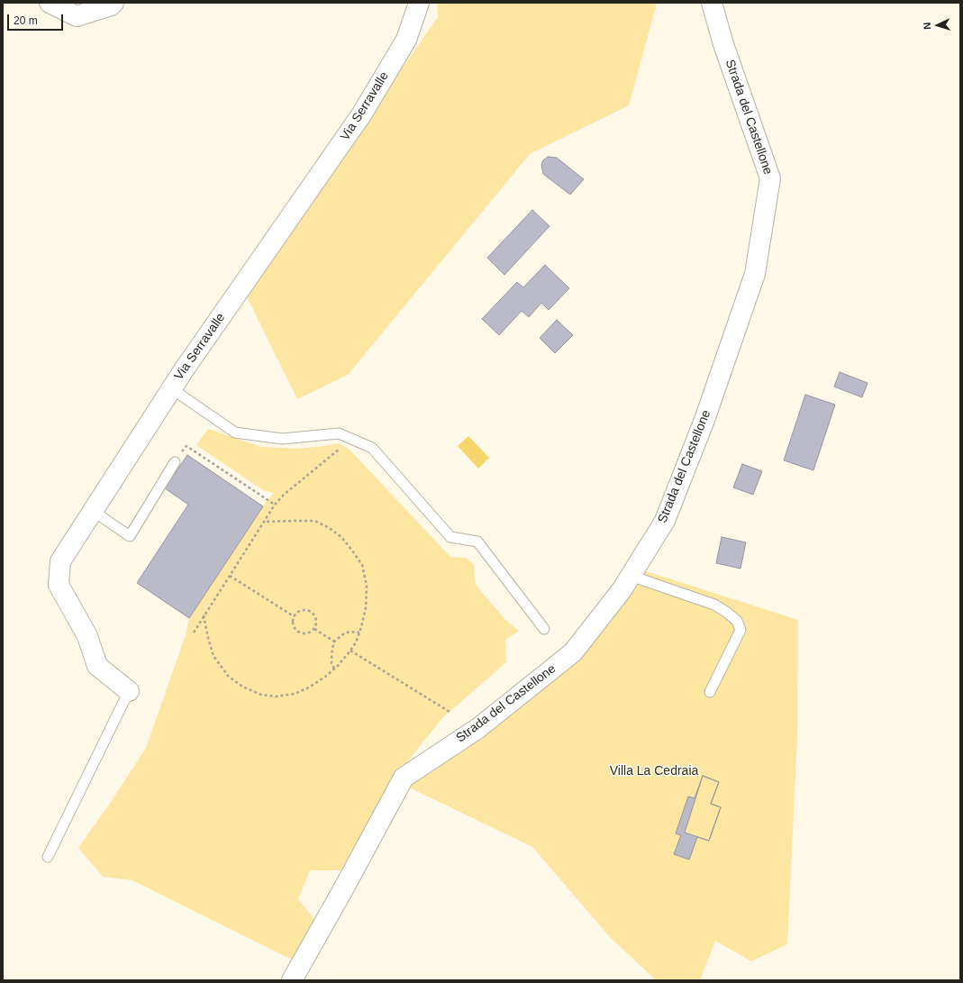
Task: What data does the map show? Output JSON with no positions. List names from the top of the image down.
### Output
{
  "streets": {
    "street": ["Via Serravalle", "Strada del Castellone"]
  },
  "parks": ["Villa La Cedraia"],
  "scale_bar": "20 m",
  "north": "left"
}
